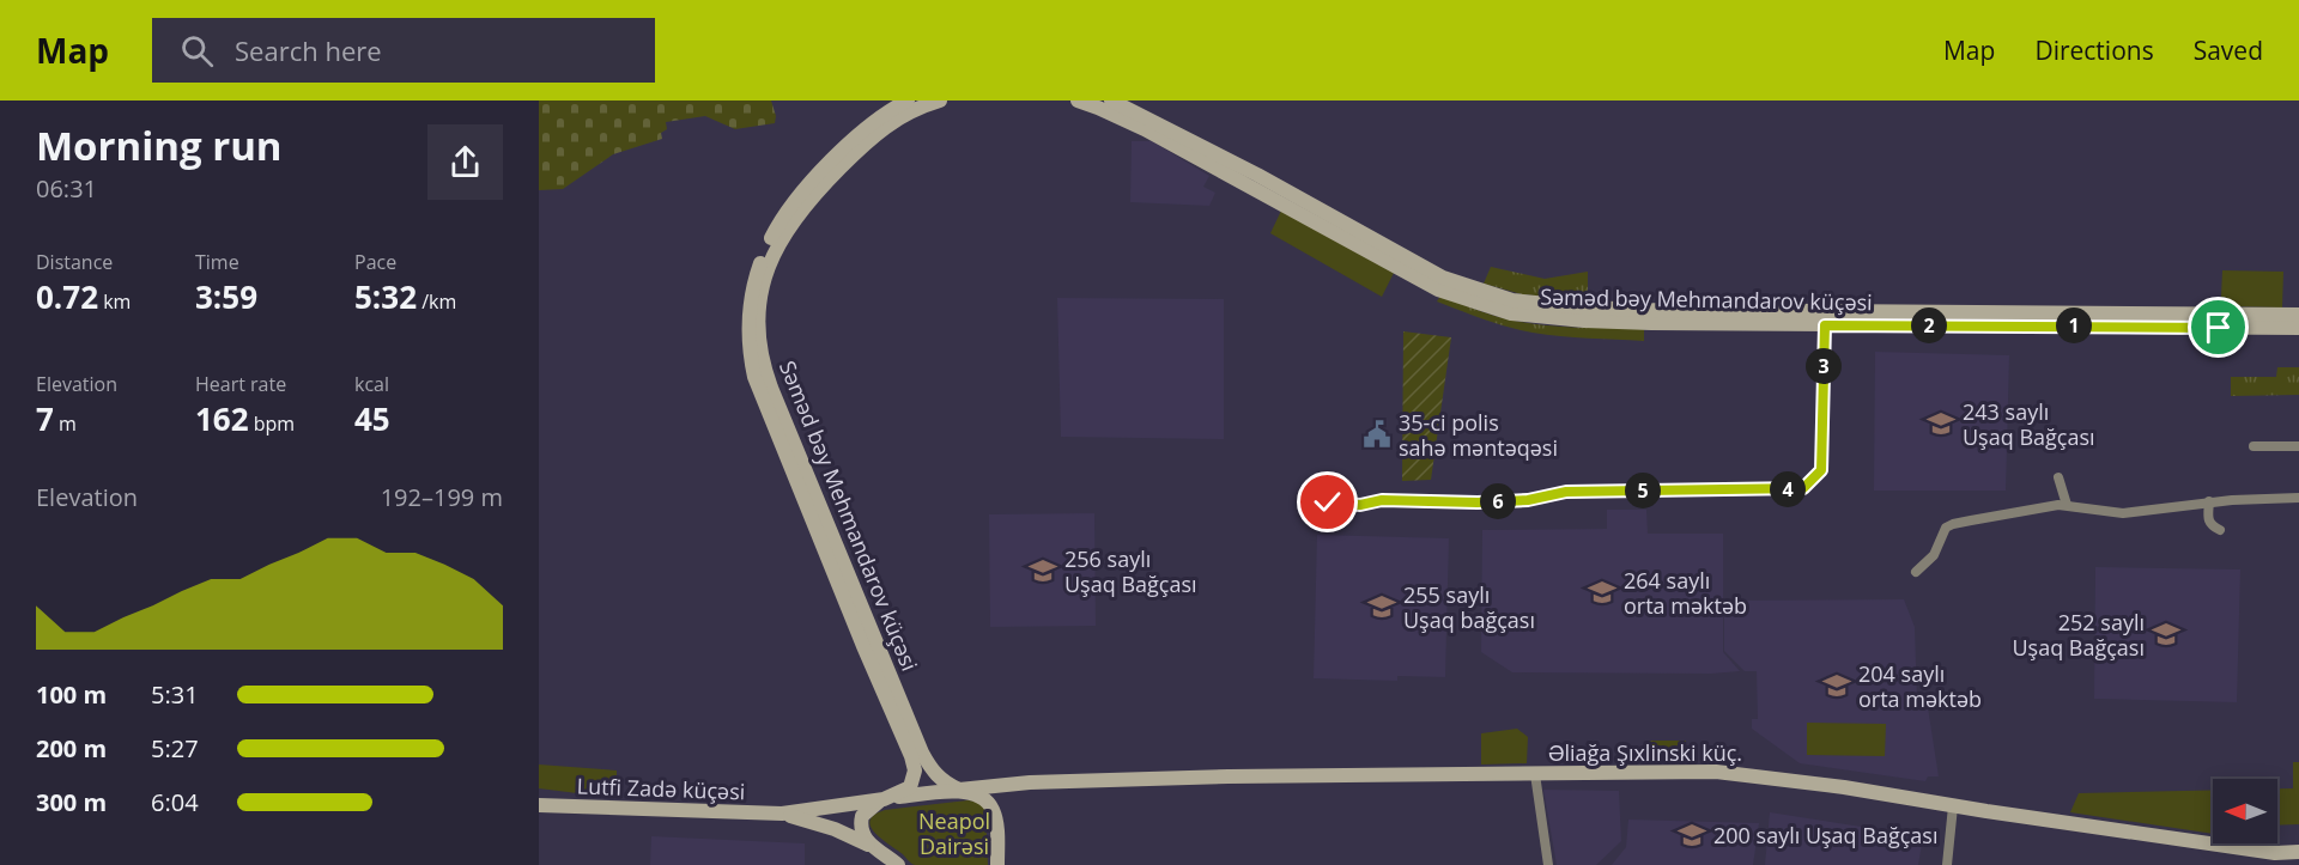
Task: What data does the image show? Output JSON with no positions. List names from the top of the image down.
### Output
{
  "streets": {
    "main road": ["Səməd bəy Mehmandarov küçəsi", "Əliağa Şıxlinski küç.", "Lutfi Zadə küçəsi"]
  },
  "crossings": [
    ["Səməd bəy Mehmandarov küçəsi", "Əliağa Şıxlinski küç."],
    ["Əliağa Şıxlinski küç.", "Lutfi Zadə küçəsi"]
  ],
  "parks": ["Neapol Dairəsi"],
  "places": {
    "school or university": [
      "243 saylı Uşaq Bağçası",
      "256 saylı Uşaq Bağçası",
      "264 saylı orta məktəb",
      "255 saylı Uşaq bağçası",
      "252 saylı Uşaq Bağçası",
      "204 saylı orta məktəb",
      "200 saylı Uşaq Bağçası"
    ],
    "public building": ["35-ci polis sahə məntəqəsi"]
  },
  "north": "left",
  "page": {
    "header": "Map",
    "search": "Search here",
    "nav": ["Map", "Directions", "Saved"],
    "heading": ["Morning run", "06:31"],
    "stats": [
      ["Distance", "0.72 km"],
      ["Time", "3:59"],
      ["Pace", "5:32 /km"],
      ["Elevation", "7 m"],
      ["Heart rate", "162 bpm"],
      ["kcal", "45"]
    ],
    "pins": [
      "1",
      "2",
      "3",
      "4",
      "5",
      "6"
    ],
    "chart": ["Elevation", "192–199 m"],
    "list": [
      {
        "name": "100 m",
        "note": "5:31"
      },
      {
        "name": "200 m",
        "note": "5:27"
      },
      {
        "name": "300 m",
        "note": "6:04"
      }
    ]
  }
}
